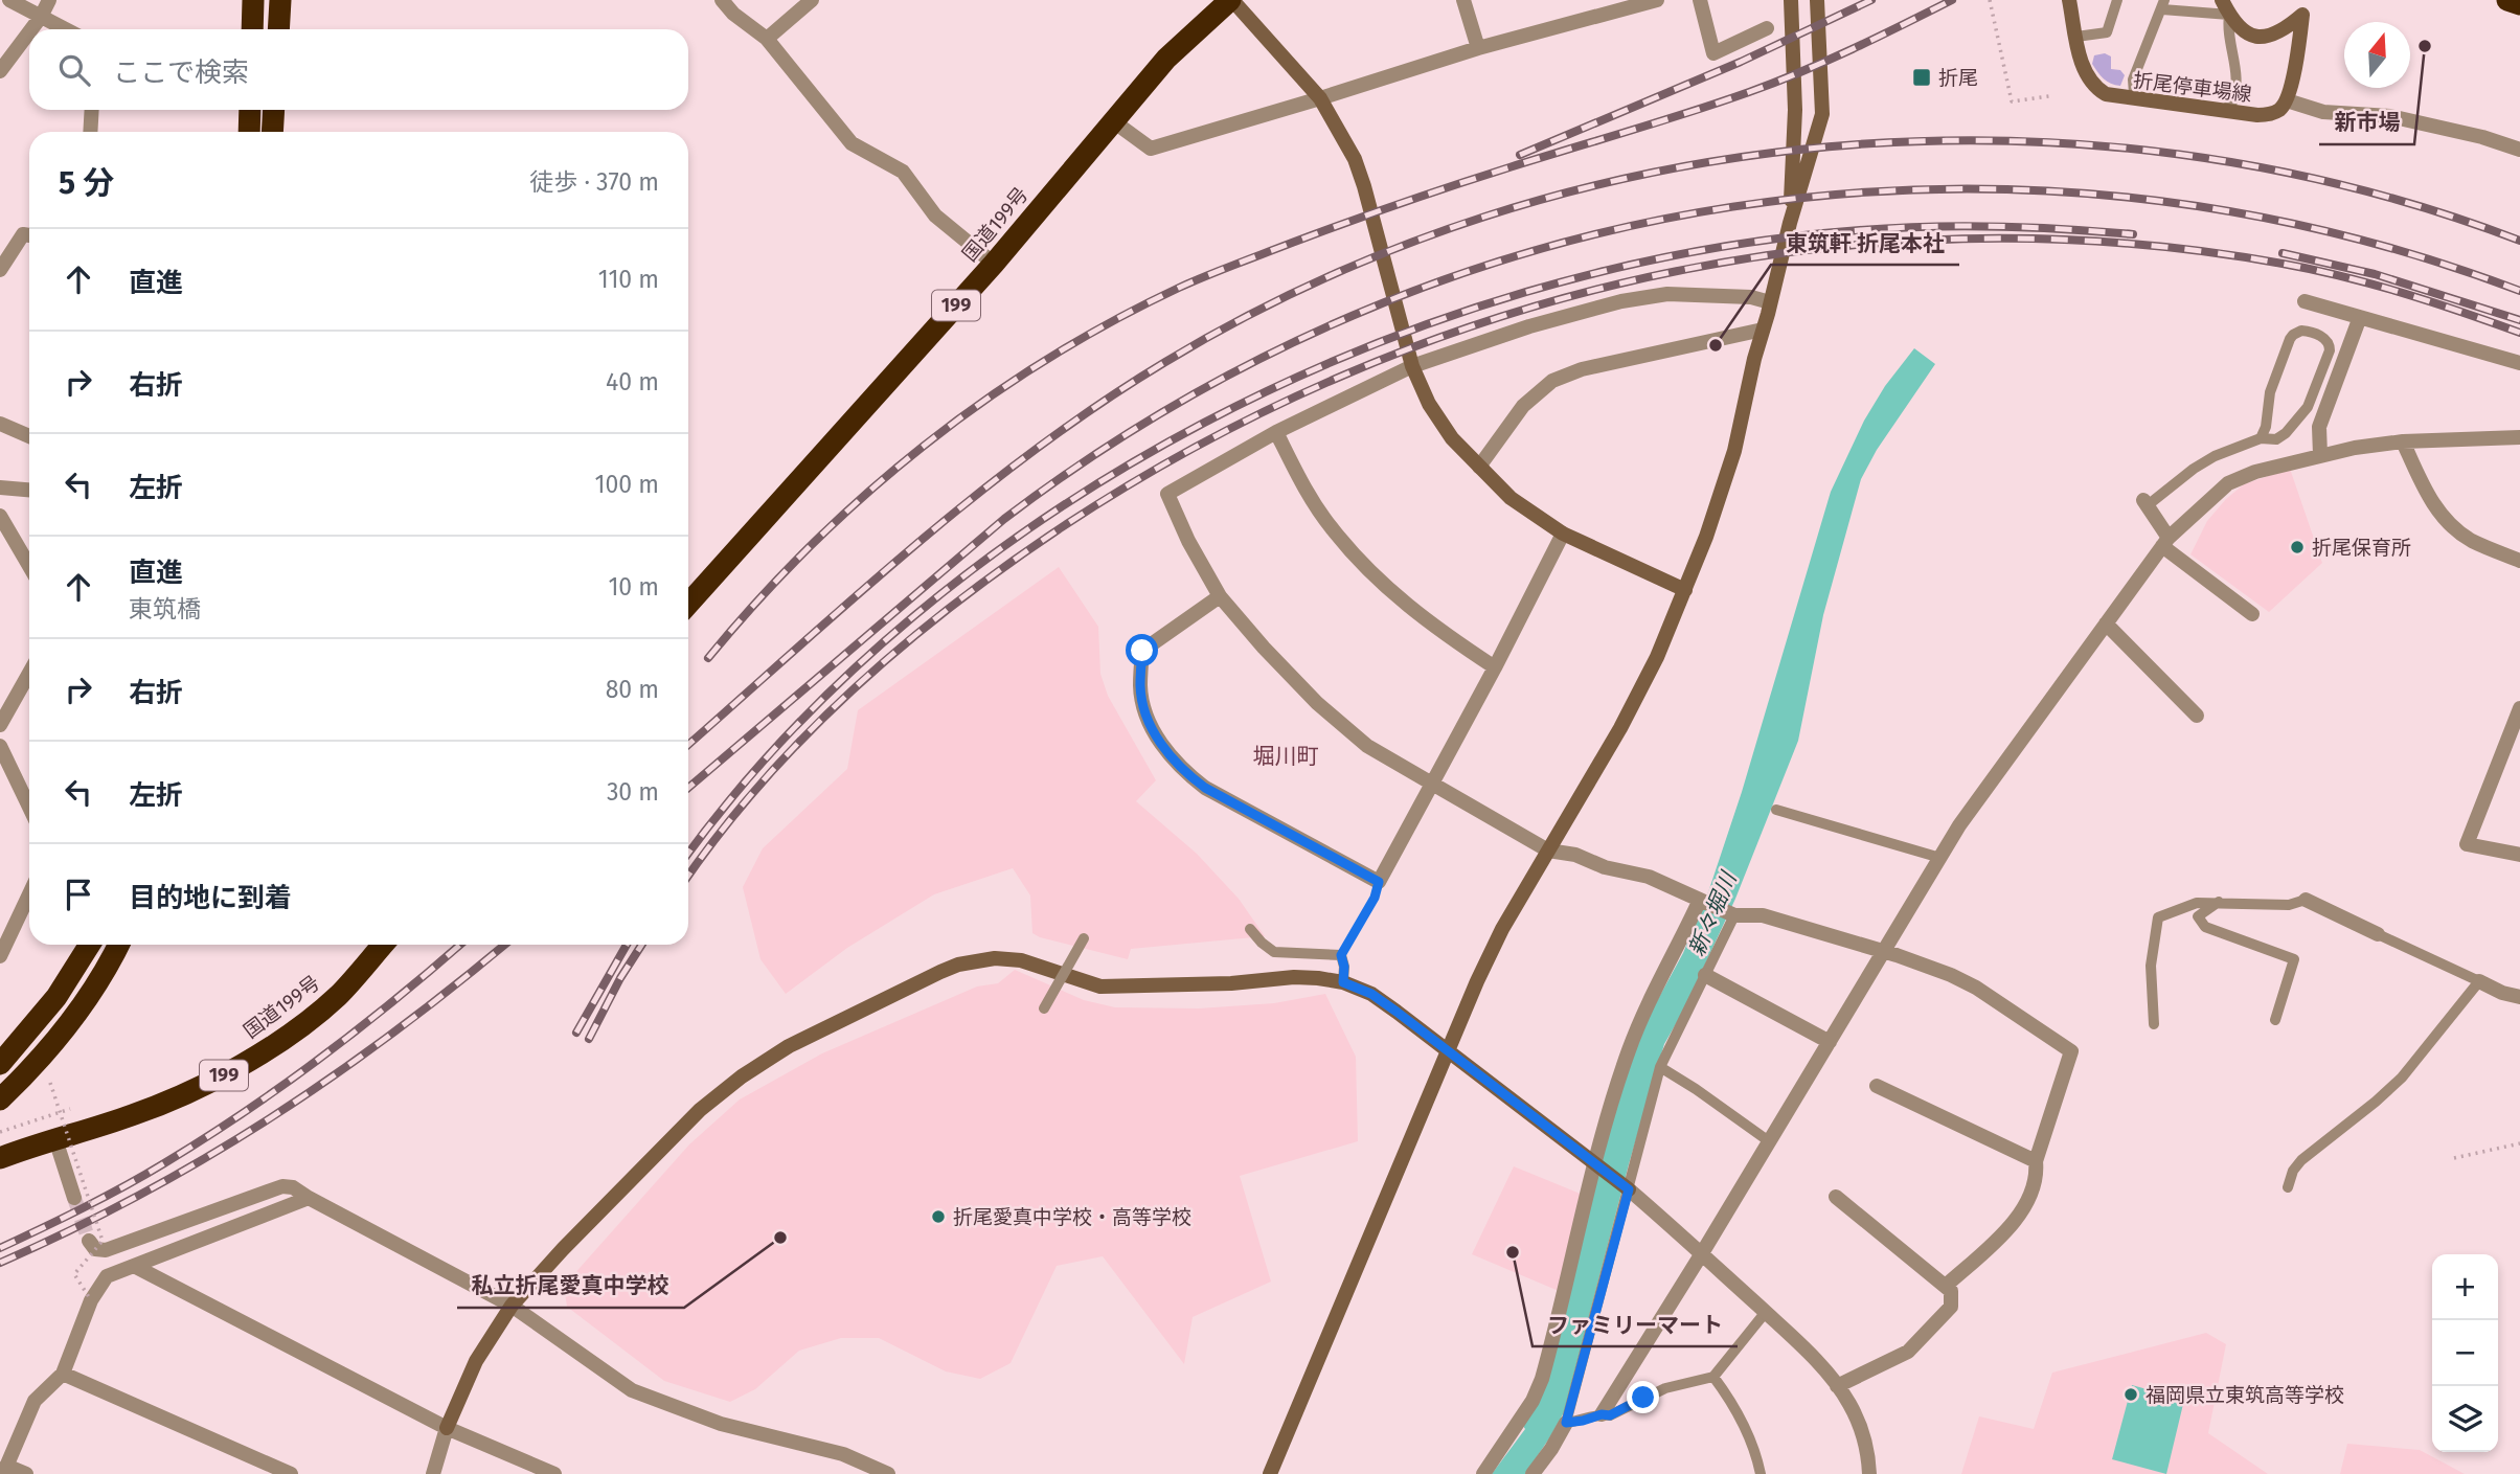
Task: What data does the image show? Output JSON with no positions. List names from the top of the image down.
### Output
{
  "streets": {
    "highway": ["国道199号", "199"],
    "street": ["折尾停車場線"]
  },
  "districts": ["堀川町"],
  "water": ["新々堀川"],
  "places": {
    "other": [
      "新市場",
      "東筑軒 折尾本社",
      "折尾保育所",
      "折尾愛真中学校・高等学校",
      "私立折尾愛真中学校",
      "ファミリーマート",
      "福岡県立東筑高等学校"
    ],
    "transit": ["折尾"]
  },
  "north": "top",
  "page": {
    "search": "ここで検索",
    "heading": ["5 分", "徒歩 · 370 m"],
    "list": [
      ["直進", "110 m"],
      ["右折", "40 m"],
      ["左折", "100 m"],
      ["直進", "東筑橋", "10 m"],
      ["右折", "80 m"],
      ["左折", "30 m"],
      "目的地に到着"
    ],
    "map_buttons": ["+", "−"]
  }
}
